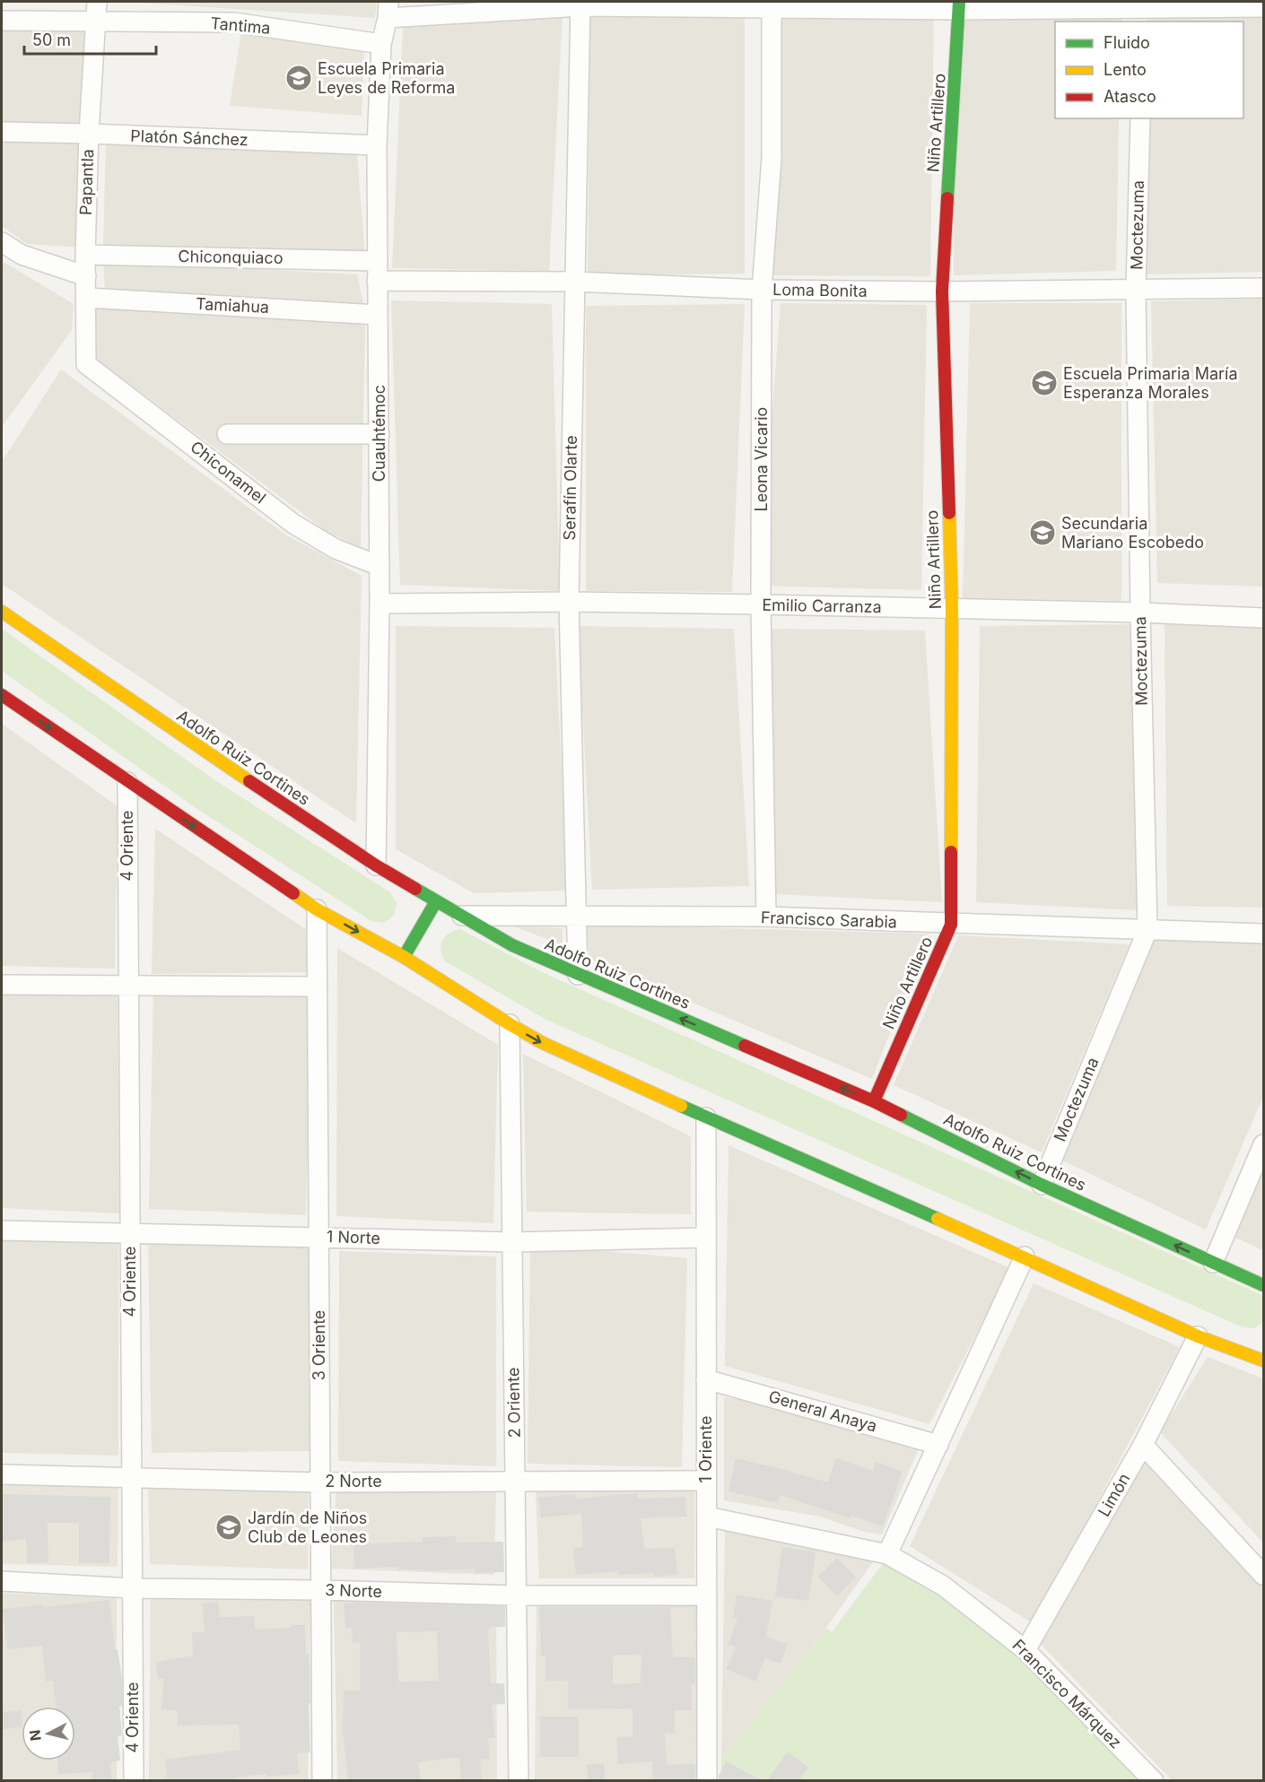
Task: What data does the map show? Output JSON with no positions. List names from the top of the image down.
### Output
{
  "streets": {
    "main road": ["Niño Artillero", "Adolfo Ruiz Cortines"],
    "street": [
      "Tantima",
      "Platón Sánchez",
      "Papantla",
      "Moctezuma",
      "Chiconquiaco",
      "Loma Bonita",
      "Tamiahua",
      "Cuauhtémoc",
      "Leona Vicario",
      "Chiconamel",
      "Serafín Olarte",
      "Emilio Carranza",
      "4 Oriente",
      "Francisco Sarabia",
      "1 Norte",
      "3 Oriente",
      "2 Oriente",
      "General Anaya",
      "1 Oriente",
      "2 Norte",
      "Limón",
      "3 Norte",
      "Francisco Márquez"
    ]
  },
  "crossings": [
    ["Tantima", "Papantla"],
    ["Tantima", "Cuauhtémoc"],
    ["Niño Artillero", "Loma Bonita"],
    ["Niño Artillero", "Emilio Carranza"],
    ["Niño Artillero", "Adolfo Ruiz Cortines"],
    ["Niño Artillero", "Francisco Sarabia"],
    ["Platón Sánchez", "Papantla"],
    ["Platón Sánchez", "Cuauhtémoc"],
    ["Papantla", "Chiconquiaco"],
    ["Papantla", "Tamiahua"],
    ["Papantla", "Chiconamel"],
    ["Moctezuma", "Loma Bonita"],
    ["Moctezuma", "Emilio Carranza"],
    ["Moctezuma", "Adolfo Ruiz Cortines"],
    ["Moctezuma", "Francisco Sarabia"],
    ["Chiconquiaco", "Cuauhtémoc"],
    ["Loma Bonita", "Cuauhtémoc"],
    ["Loma Bonita", "Leona Vicario"],
    ["Loma Bonita", "Serafín Olarte"],
    ["Tamiahua", "Cuauhtémoc"],
    ["Cuauhtémoc", "Chiconamel"],
    ["Cuauhtémoc", "Emilio Carranza"],
    ["Cuauhtémoc", "Adolfo Ruiz Cortines"],
    ["Leona Vicario", "Emilio Carranza"],
    ["Leona Vicario", "Francisco Sarabia"],
    ["Serafín Olarte", "Emilio Carranza"],
    ["Serafín Olarte", "Adolfo Ruiz Cortines"],
    ["Serafín Olarte", "Francisco Sarabia"],
    ["Adolfo Ruiz Cortines", "Francisco Sarabia"],
    ["4 Oriente", "1 Norte"],
    ["4 Oriente", "2 Norte"],
    ["4 Oriente", "3 Norte"],
    ["1 Norte", "3 Oriente"],
    ["1 Norte", "2 Oriente"],
    ["1 Norte", "1 Oriente"],
    ["3 Oriente", "2 Norte"],
    ["3 Oriente", "3 Norte"],
    ["2 Oriente", "2 Norte"],
    ["2 Oriente", "3 Norte"],
    ["General Anaya", "1 Oriente"],
    ["1 Oriente", "2 Norte"],
    ["1 Oriente", "3 Norte"],
    ["1 Oriente", "Francisco Márquez"],
    ["Limón", "Francisco Márquez"]
  ],
  "places": {
    "school or university": [
      "Escuela Primaria Leyes de Reforma",
      "Escuela Primaria María Esperanza Morales",
      "Secundaria Mariano Escobedo",
      "Jardín de Niños Club de Leones"
    ]
  },
  "legend": ["Fluido", "Lento", "Atasco"],
  "scale_bar": "50 m",
  "north": "left"
}
